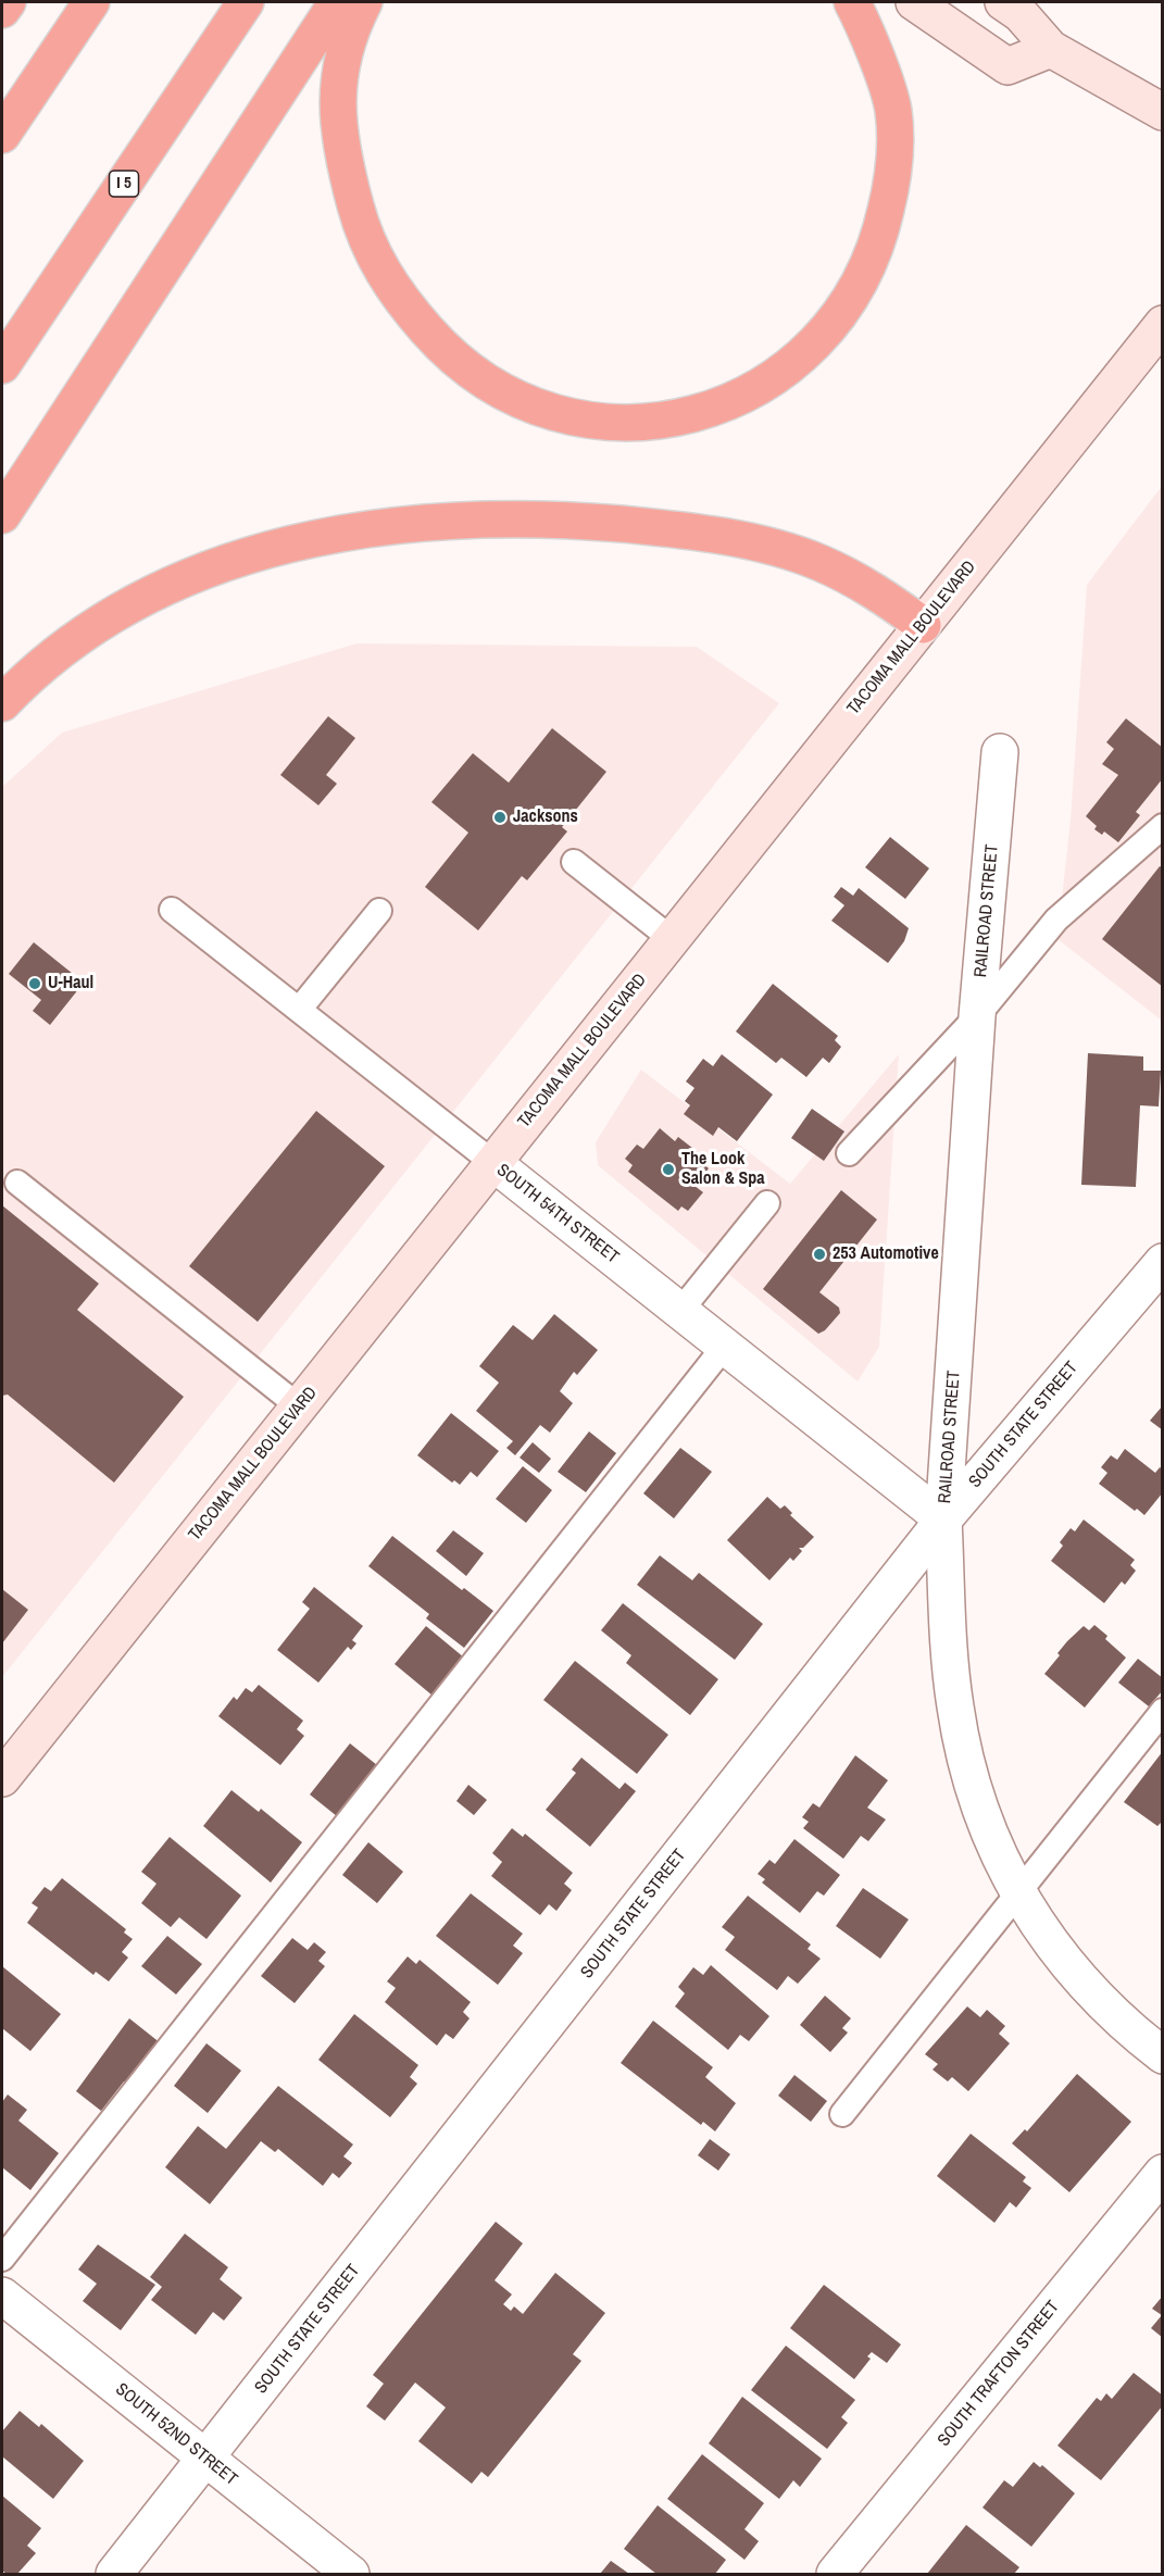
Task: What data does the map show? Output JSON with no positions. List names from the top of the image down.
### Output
{
  "streets": {
    "highway": ["I 5"],
    "main road": ["TACOMA MALL BOULEVARD"],
    "street": [
      "RAILROAD STREET",
      "SOUTH 54TH STREET",
      "SOUTH STATE STREET",
      "SOUTH TRAFTON STREET",
      "SOUTH 52ND STREET"
    ]
  },
  "crossings": [
    ["TACOMA MALL BOULEVARD", "SOUTH 54TH STREET"],
    ["RAILROAD STREET", "SOUTH 54TH STREET"],
    ["RAILROAD STREET", "SOUTH STATE STREET"],
    ["SOUTH 54TH STREET", "SOUTH STATE STREET"],
    ["SOUTH STATE STREET", "SOUTH 52ND STREET"]
  ],
  "places": [
    "Jacksons",
    "U-Haul",
    "The Look Salon & Spa",
    "253 Automotive"
  ]
}
